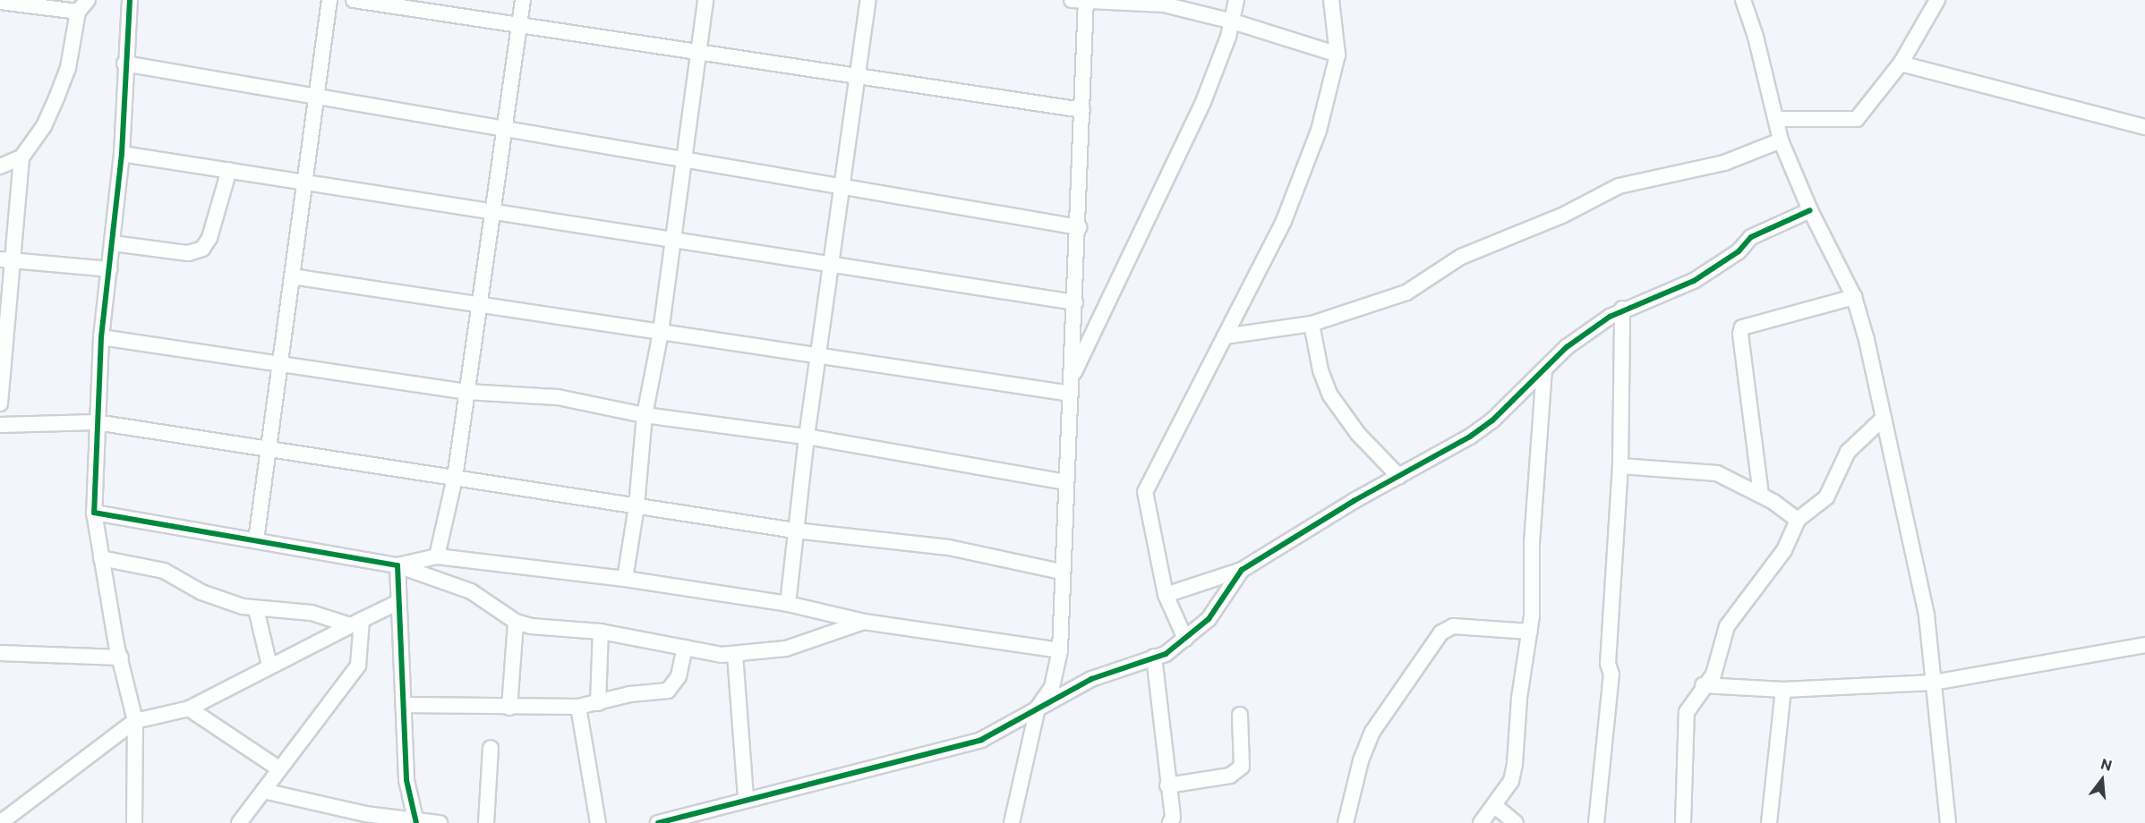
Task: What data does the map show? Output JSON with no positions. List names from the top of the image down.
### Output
{
  "north": "top"
}
